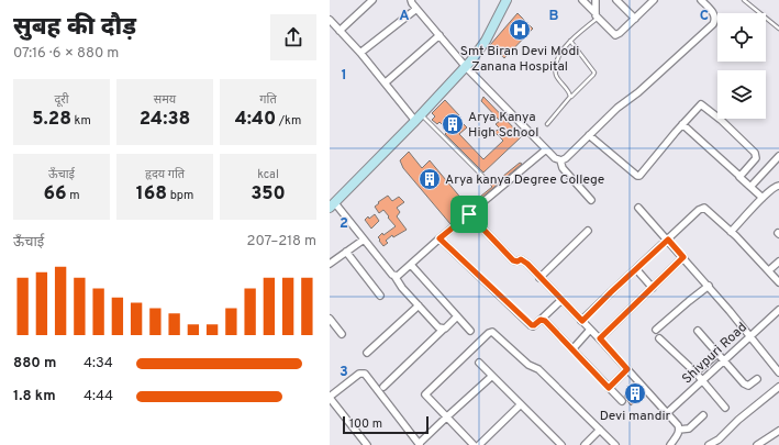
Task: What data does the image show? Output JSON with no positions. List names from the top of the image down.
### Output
{
  "streets": {
    "street": ["Shivpuri Road"]
  },
  "places": {
    "hospital": ["Smt Biran Devi Modi Zanana Hospital"],
    "building": ["Arya Kanya High School", "Arya kanya Degree College", "Devi mandir"]
  },
  "scale_bar": "100 m",
  "page": {
    "heading": ["सुबह की दौड़", "07:16 · 6 × 880 m"],
    "stats": [
      ["दूरी", "5.28 km"],
      ["समय", "24:38"],
      ["गति", "4:40 /km"],
      ["ऊँचाई", "66 m"],
      ["हृदय गति", "168 bpm"],
      ["kcal", "350"]
    ],
    "chart": ["ऊँचाई", "207–218 m"],
    "list": [
      {
        "name": "880 m",
        "note": "4:34"
      },
      {
        "name": "1.8 km",
        "note": "4:44"
      }
    ],
    "scale": "100 m"
  },
  "grid": {
    "columns": ["A", "B", "C"],
    "rows": ["1", "2", "3"]
  }
}
